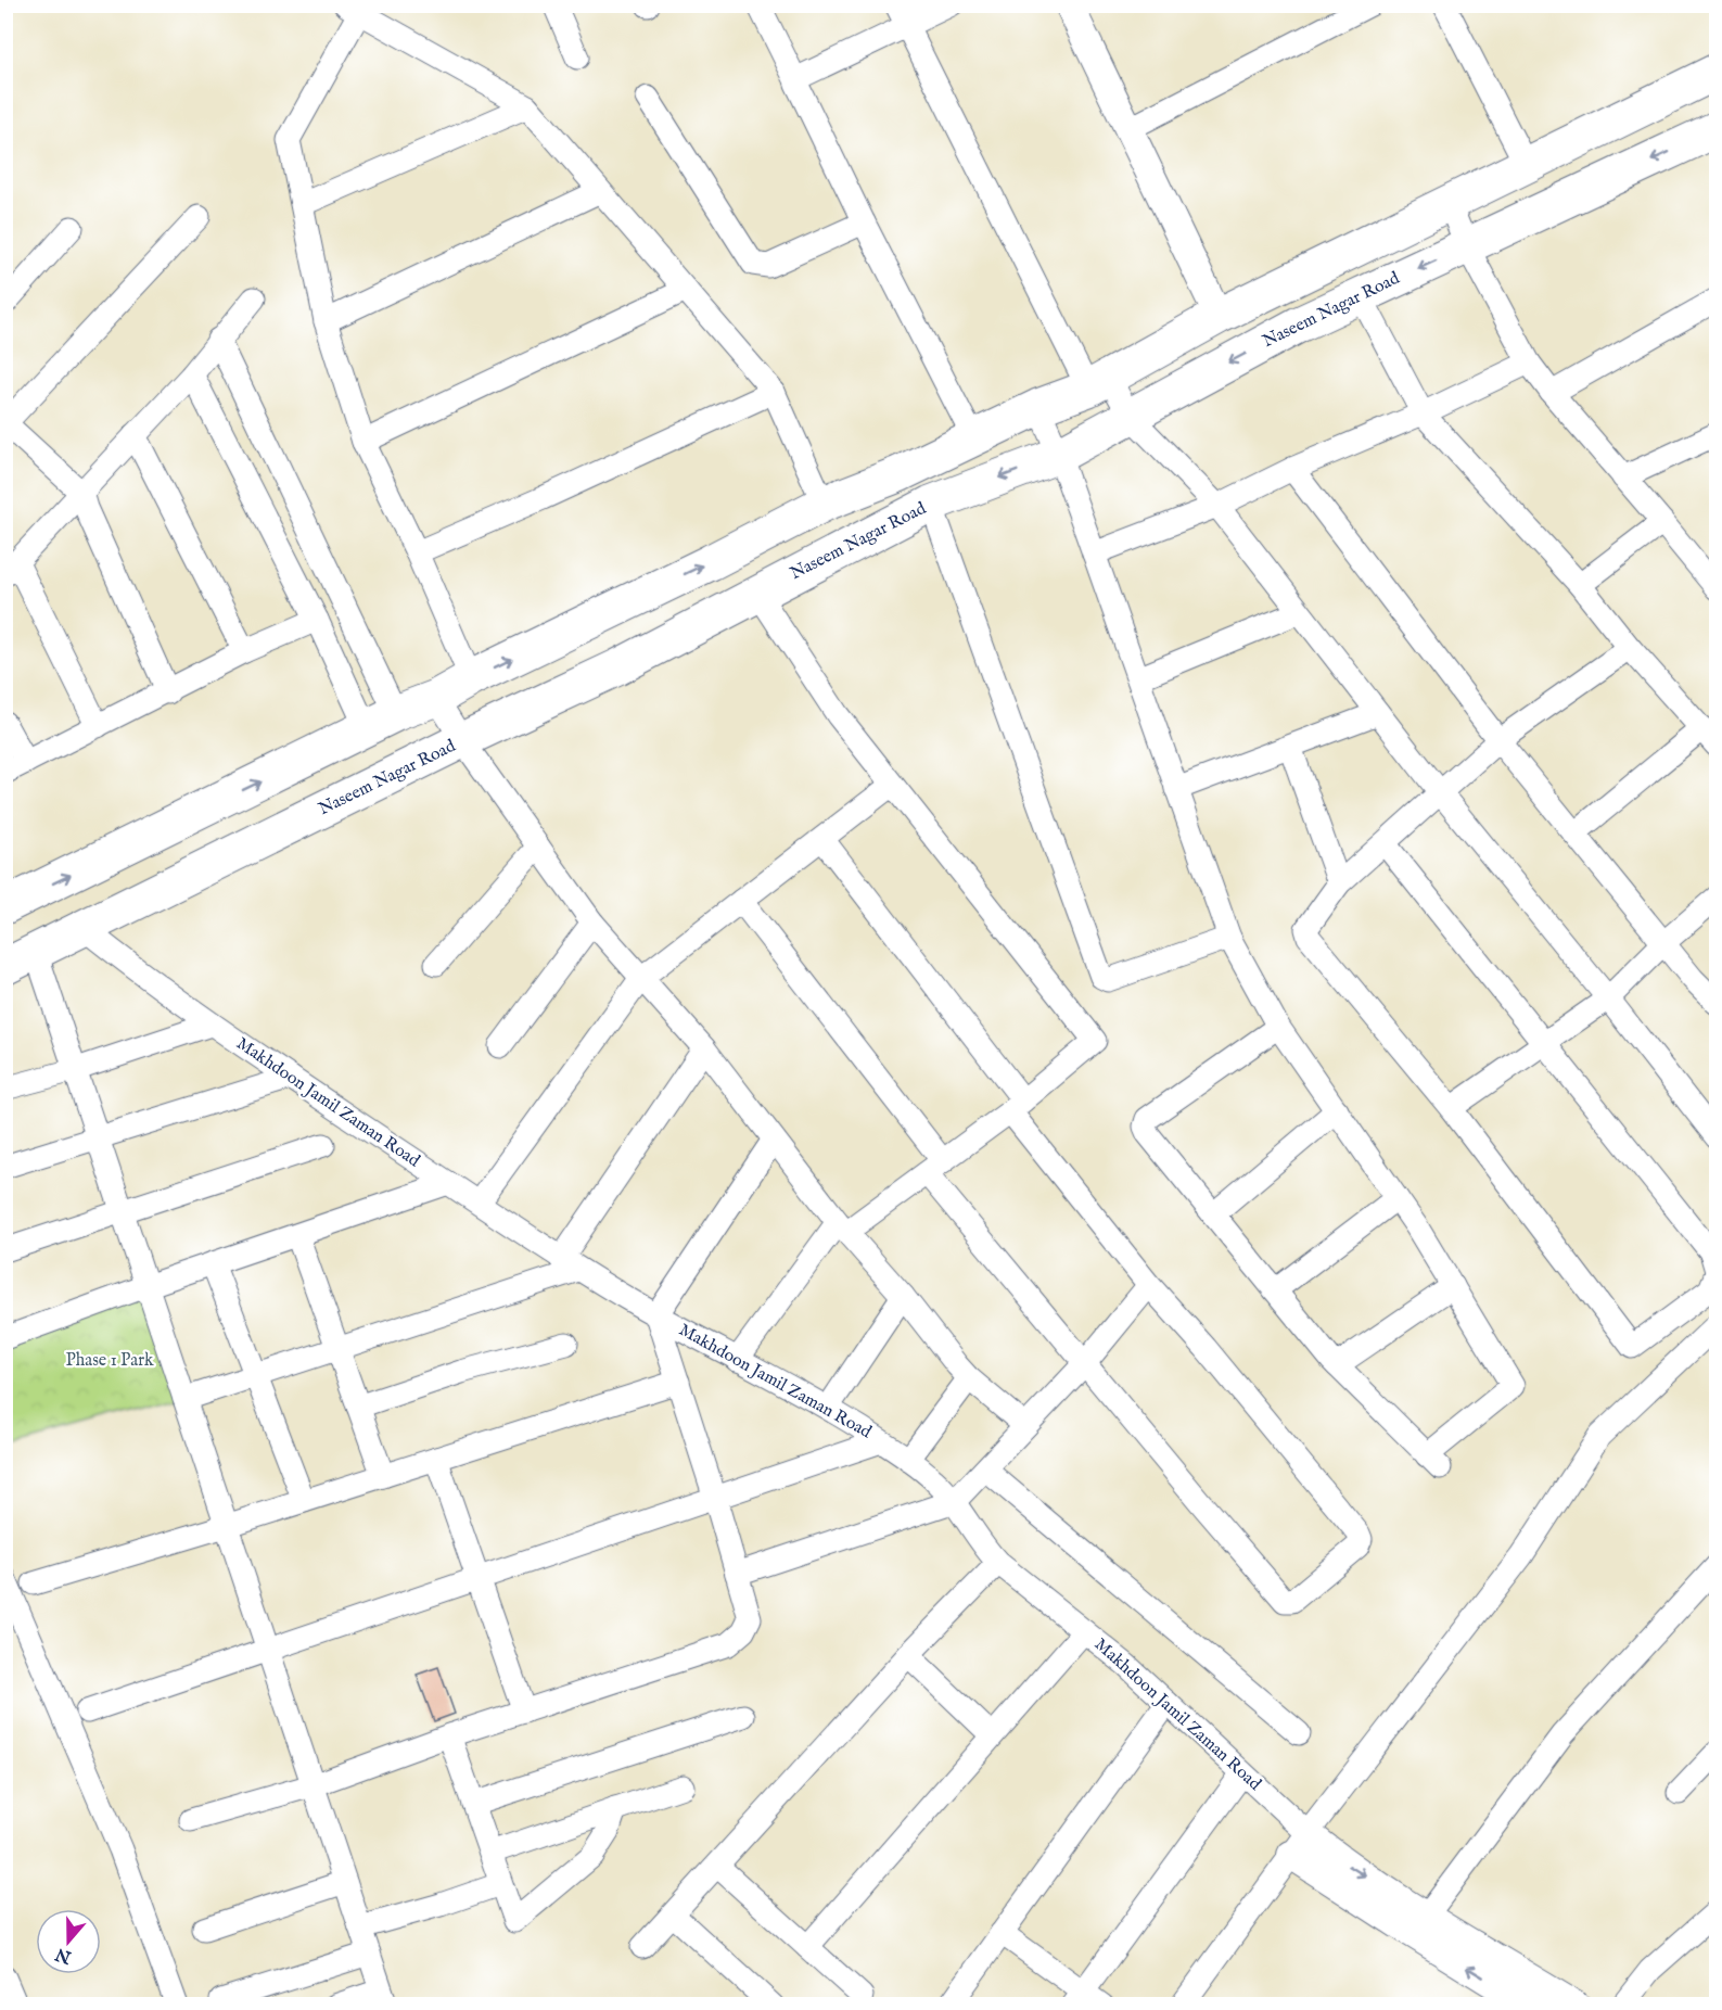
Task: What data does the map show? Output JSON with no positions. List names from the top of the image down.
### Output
{
  "streets": {
    "main road": ["Naseem Nagar Road"],
    "street": ["Makhdoon Jamil Zaman Road"]
  },
  "crossings": [
    ["Naseem Nagar Road", "Makhdoon Jamil Zaman Road"]
  ],
  "parks": ["Phase 1 Park"],
  "north": "bottom"
}
